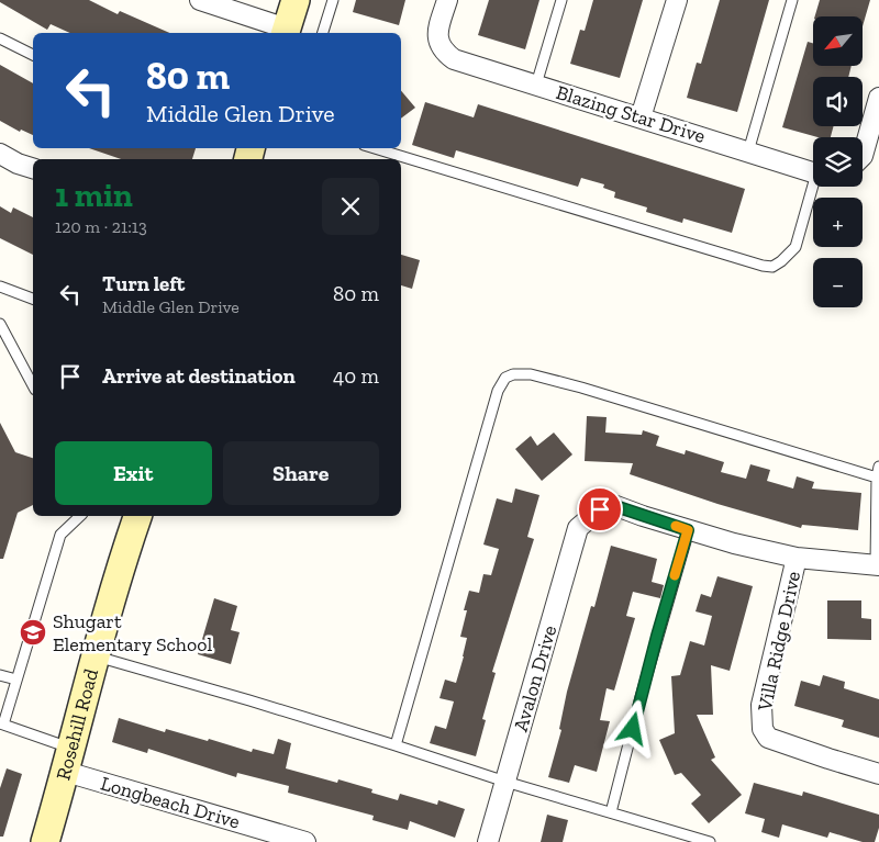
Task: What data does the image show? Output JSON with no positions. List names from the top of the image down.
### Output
{
  "streets": {
    "street": [
      "Blazing Star Drive",
      "Villa Ridge Drive",
      "Avalon Drive",
      "Rosehill Road",
      "Longbeach Drive"
    ]
  },
  "crossings": [
    ["Rosehill Road", "Longbeach Drive"]
  ],
  "places": {
    "school or university": ["Shugart Elementary School"]
  },
  "north": "bottom left",
  "page": {
    "map_buttons": ["+", "−"],
    "turn": ["80 m", "Middle Glen Drive"],
    "heading": ["1 min", "120 m · 21:13"],
    "list": [
      {
        "name": "Turn left",
        "note": "Middle Glen Drive",
        "value": "80 m"
      },
      {
        "name": "Arrive at destination",
        "value": "40 m"
      }
    ],
    "buttons": ["Exit", "Share"]
  }
}
